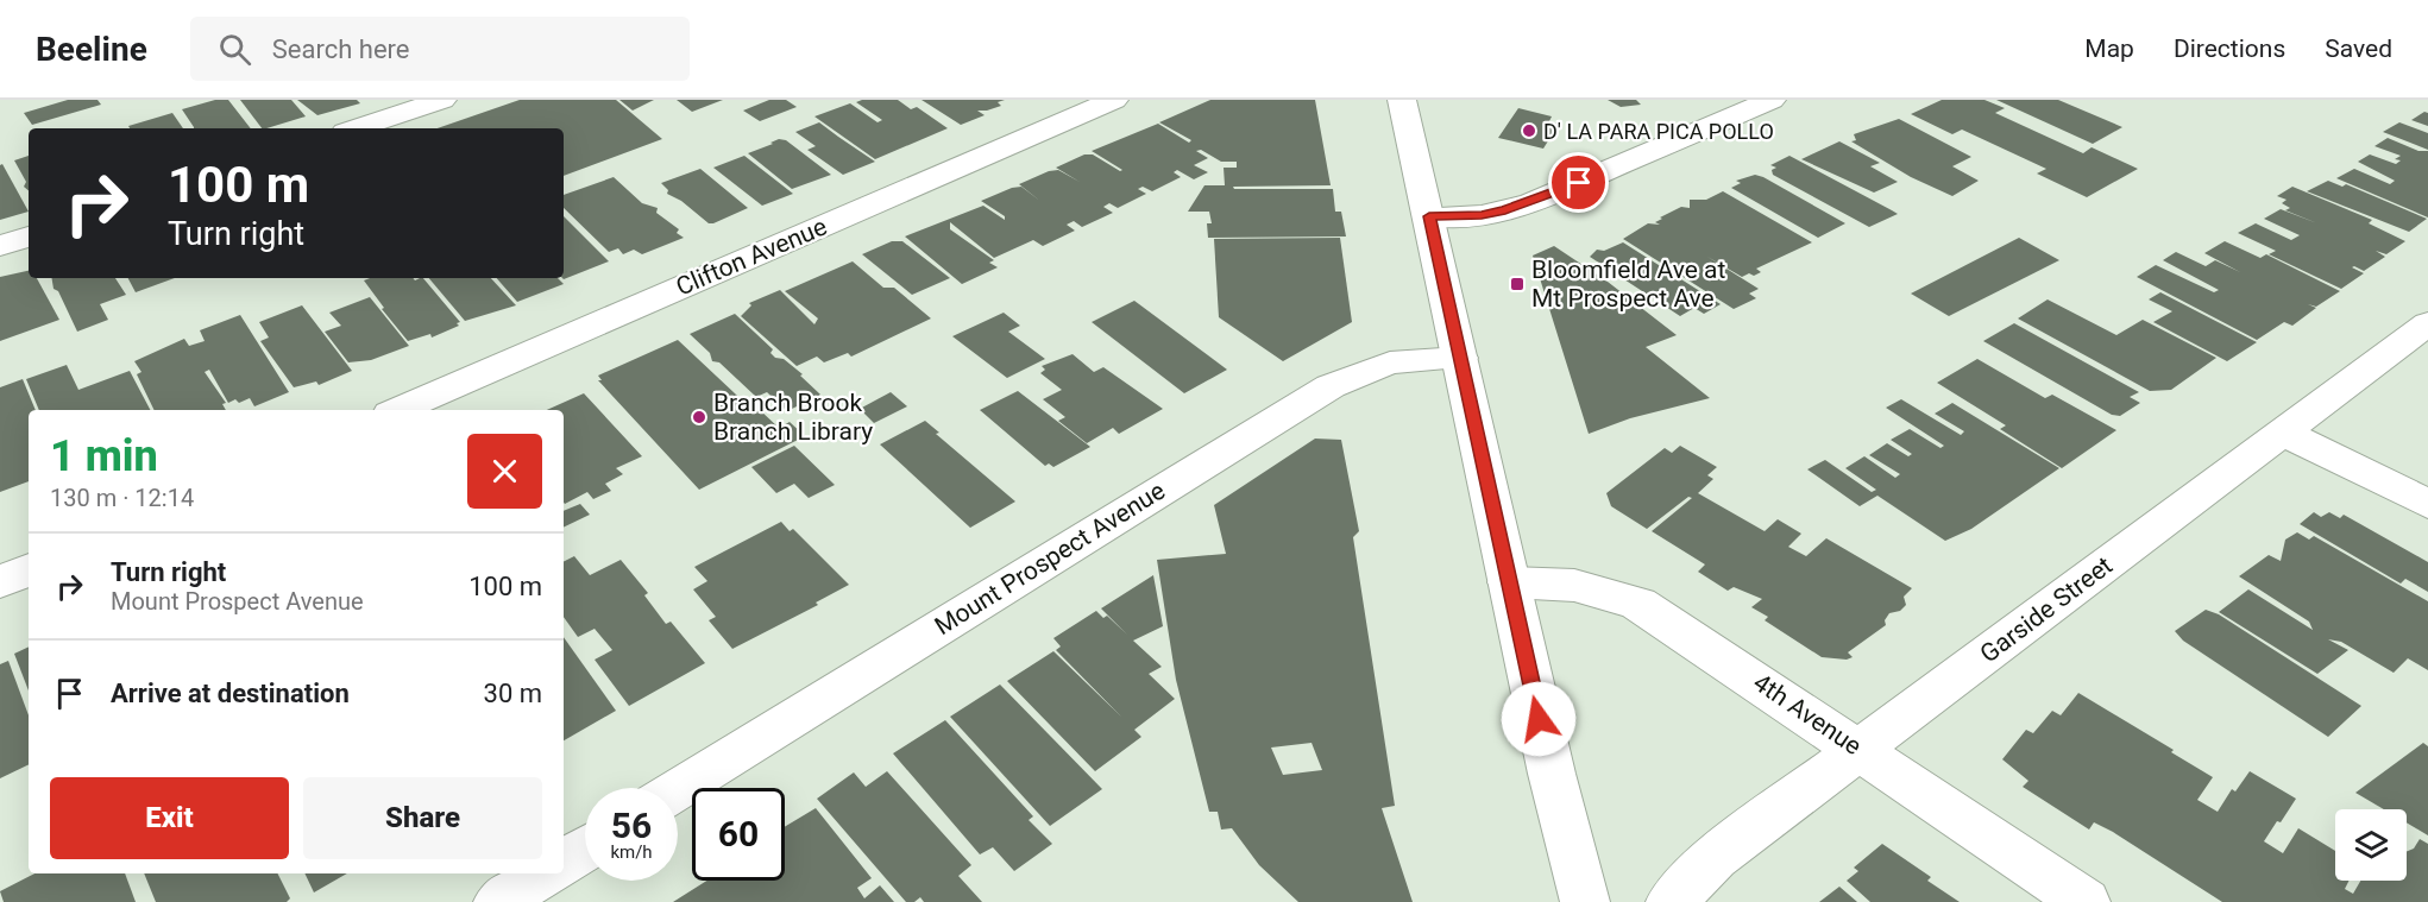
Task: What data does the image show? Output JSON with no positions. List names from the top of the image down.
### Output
{
  "streets": {
    "street": [
      "Clifton Avenue",
      "Mount Prospect Avenue",
      "Garside Street",
      "4th Avenue"
    ]
  },
  "crossings": [
    ["Garside Street", "4th Avenue"]
  ],
  "places": {
    "other": ["D' LA PARA PICA POLLO", "Branch Brook Branch Library"],
    "transit": ["Bloomfield Ave at Mt Prospect Ave"]
  },
  "page": {
    "header": "Beeline",
    "search": "Search here",
    "nav": ["Map", "Directions", "Saved"],
    "turn": ["100 m", "Turn right"],
    "heading": ["1 min", "130 m · 12:14"],
    "list": [
      {
        "name": "Turn right",
        "note": "Mount Prospect Avenue",
        "value": "100 m"
      },
      {
        "name": "Arrive at destination",
        "value": "30 m"
      }
    ],
    "buttons": ["Exit", "Share"],
    "speed": "56 km/h",
    "limit": "60"
  }
}
